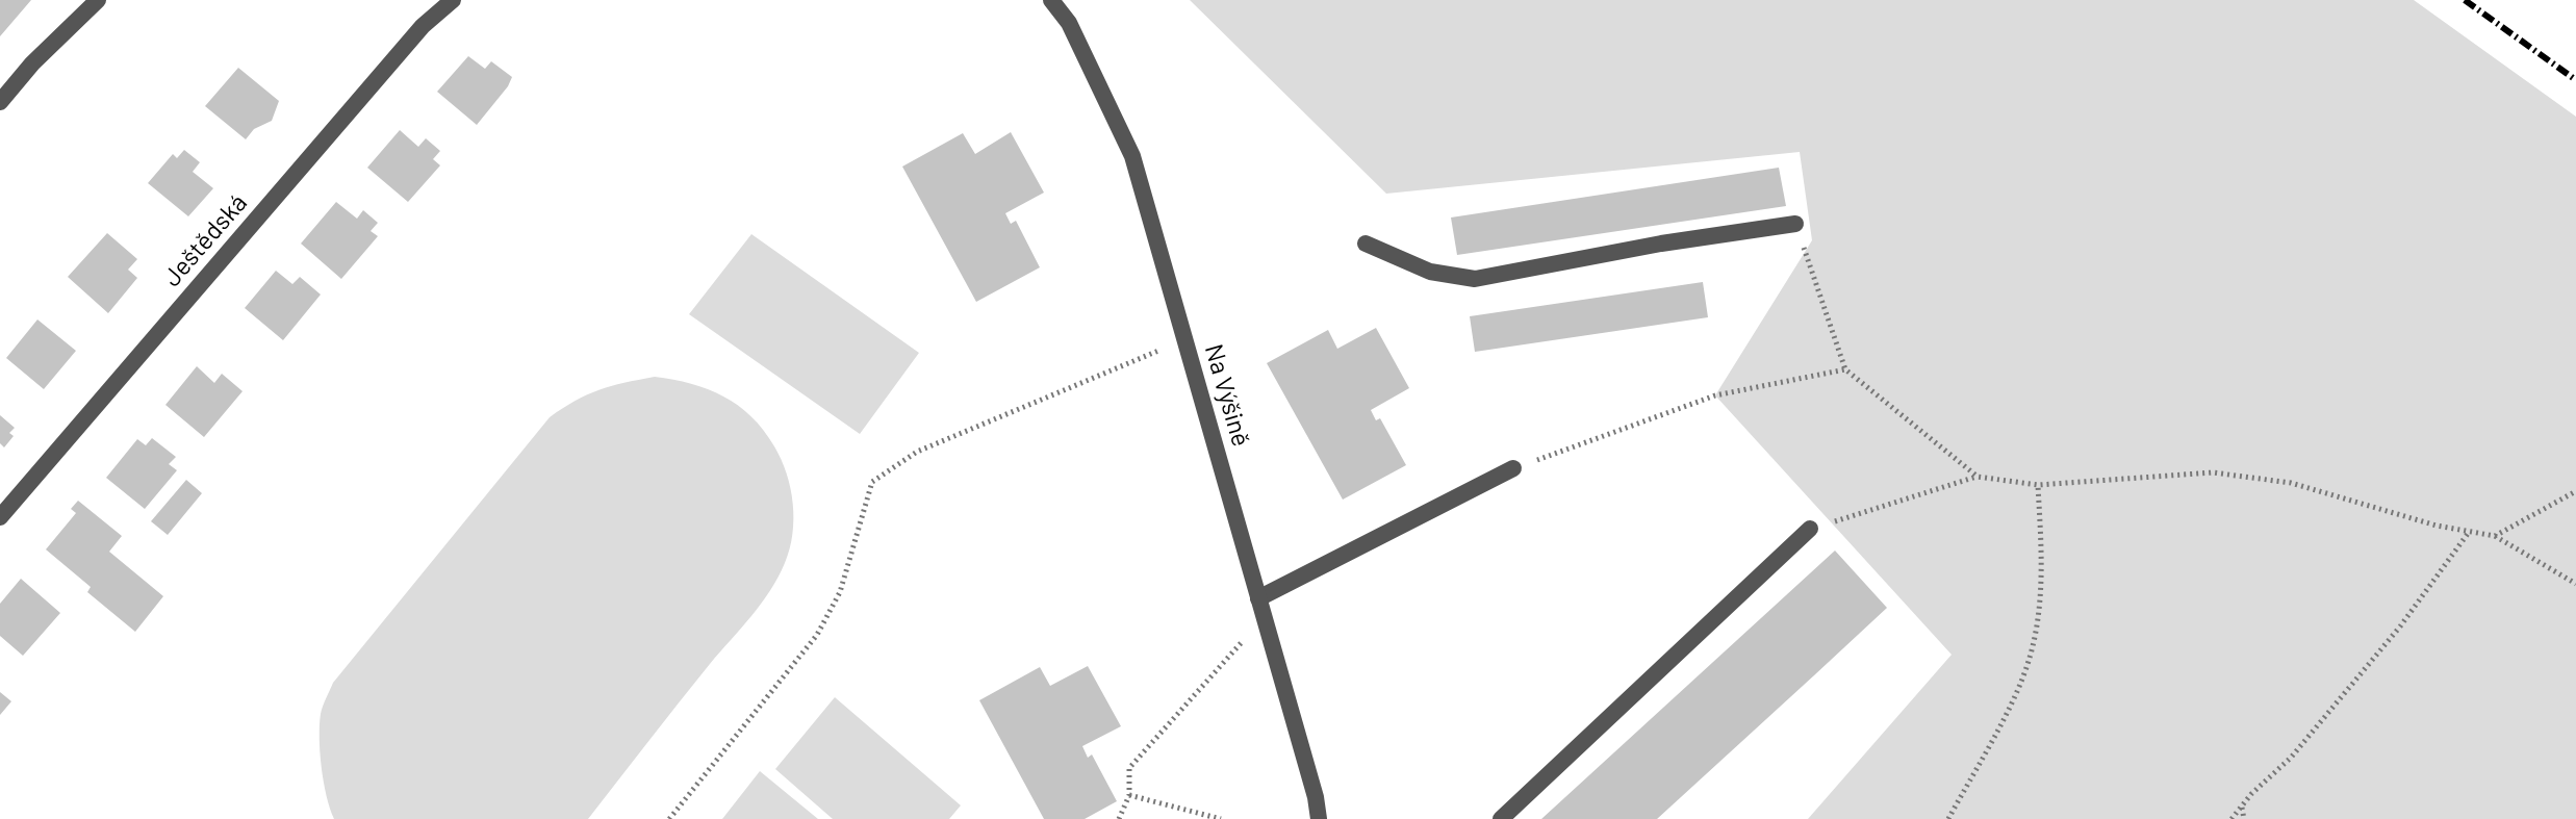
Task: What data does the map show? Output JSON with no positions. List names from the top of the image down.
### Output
{
  "streets": {
    "street": ["Ještědská", "Na Výšině"]
  }
}
